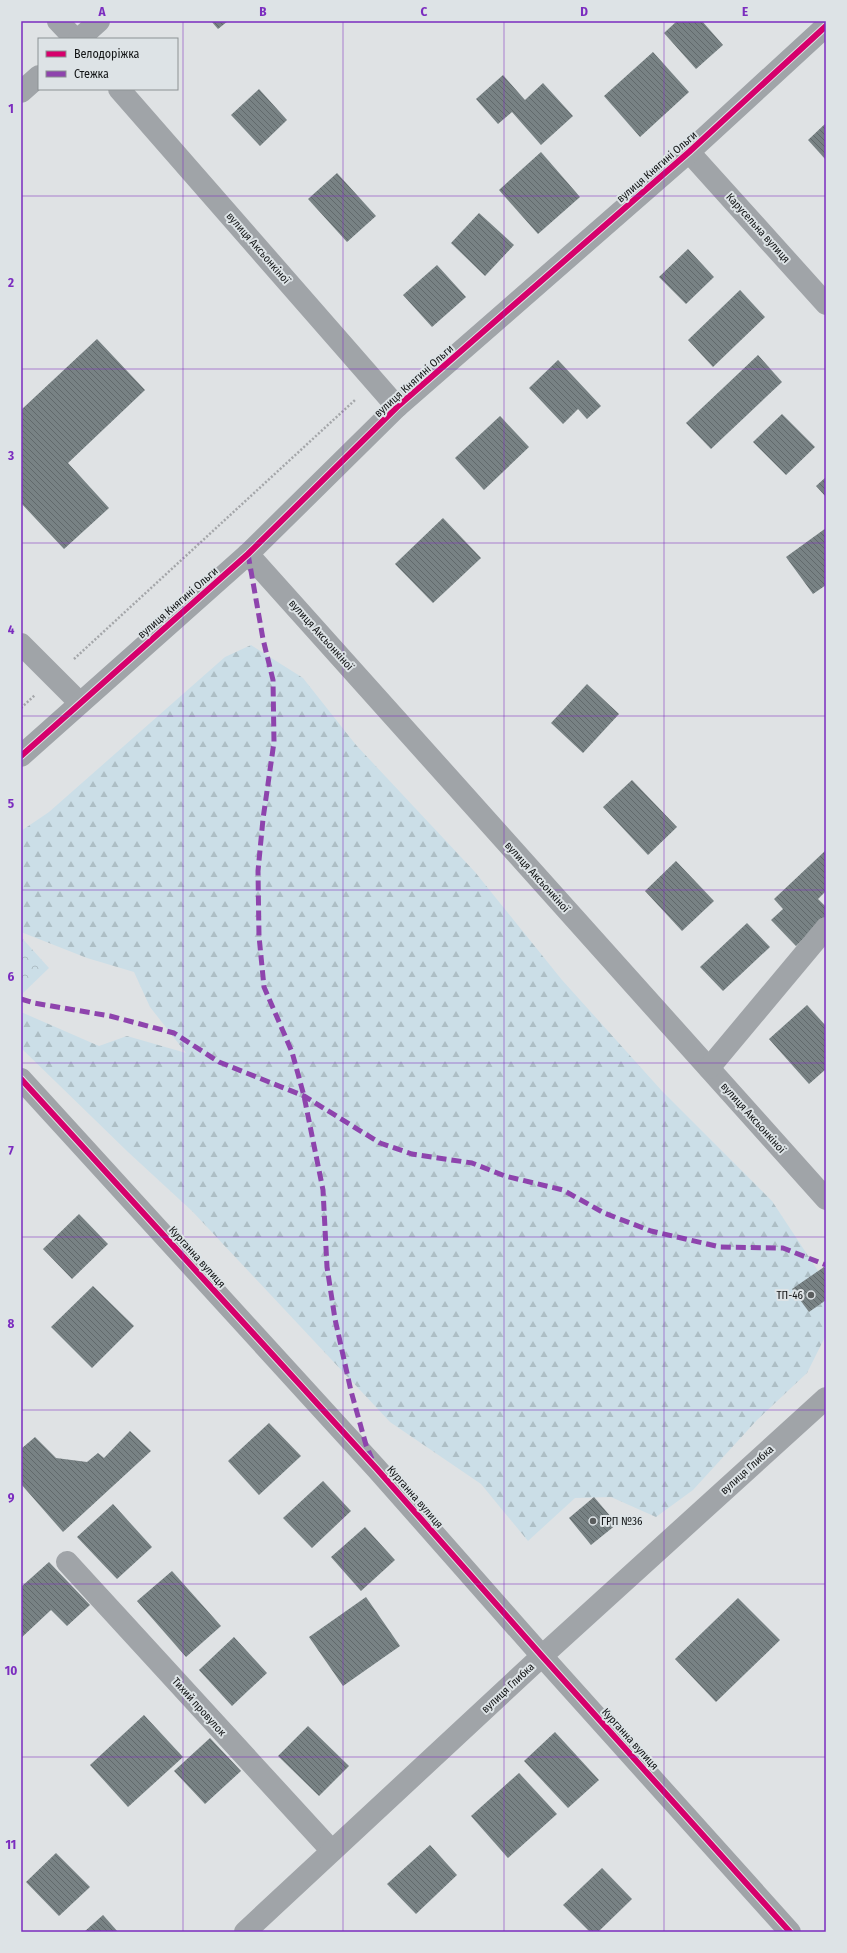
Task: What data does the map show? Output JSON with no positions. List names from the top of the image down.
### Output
{
  "streets": {
    "street": [
      "вулиця Княгині Ольги",
      "Карусельна вулиця",
      "вулиця Аксьонкіної",
      "Курганна вулиця",
      "вулиця Глибка",
      "Тихий провулок"
    ]
  },
  "crossings": [
    ["вулиця Княгині Ольги", "Карусельна вулиця"],
    ["вулиця Княгині Ольги", "вулиця Аксьонкіної"],
    ["Курганна вулиця", "вулиця Глибка"],
    ["вулиця Глибка", "Тихий провулок"]
  ],
  "places": ["ТП-46", "ГРП №36"],
  "legend": ["Велодоріжка", "Стежка"],
  "grid": {
    "columns": [
      "A",
      "B",
      "C",
      "D",
      "E"
    ],
    "rows": [
      "1",
      "2",
      "3",
      "4",
      "5",
      "6",
      "7",
      "8",
      "9",
      "10",
      "11"
    ]
  }
}
